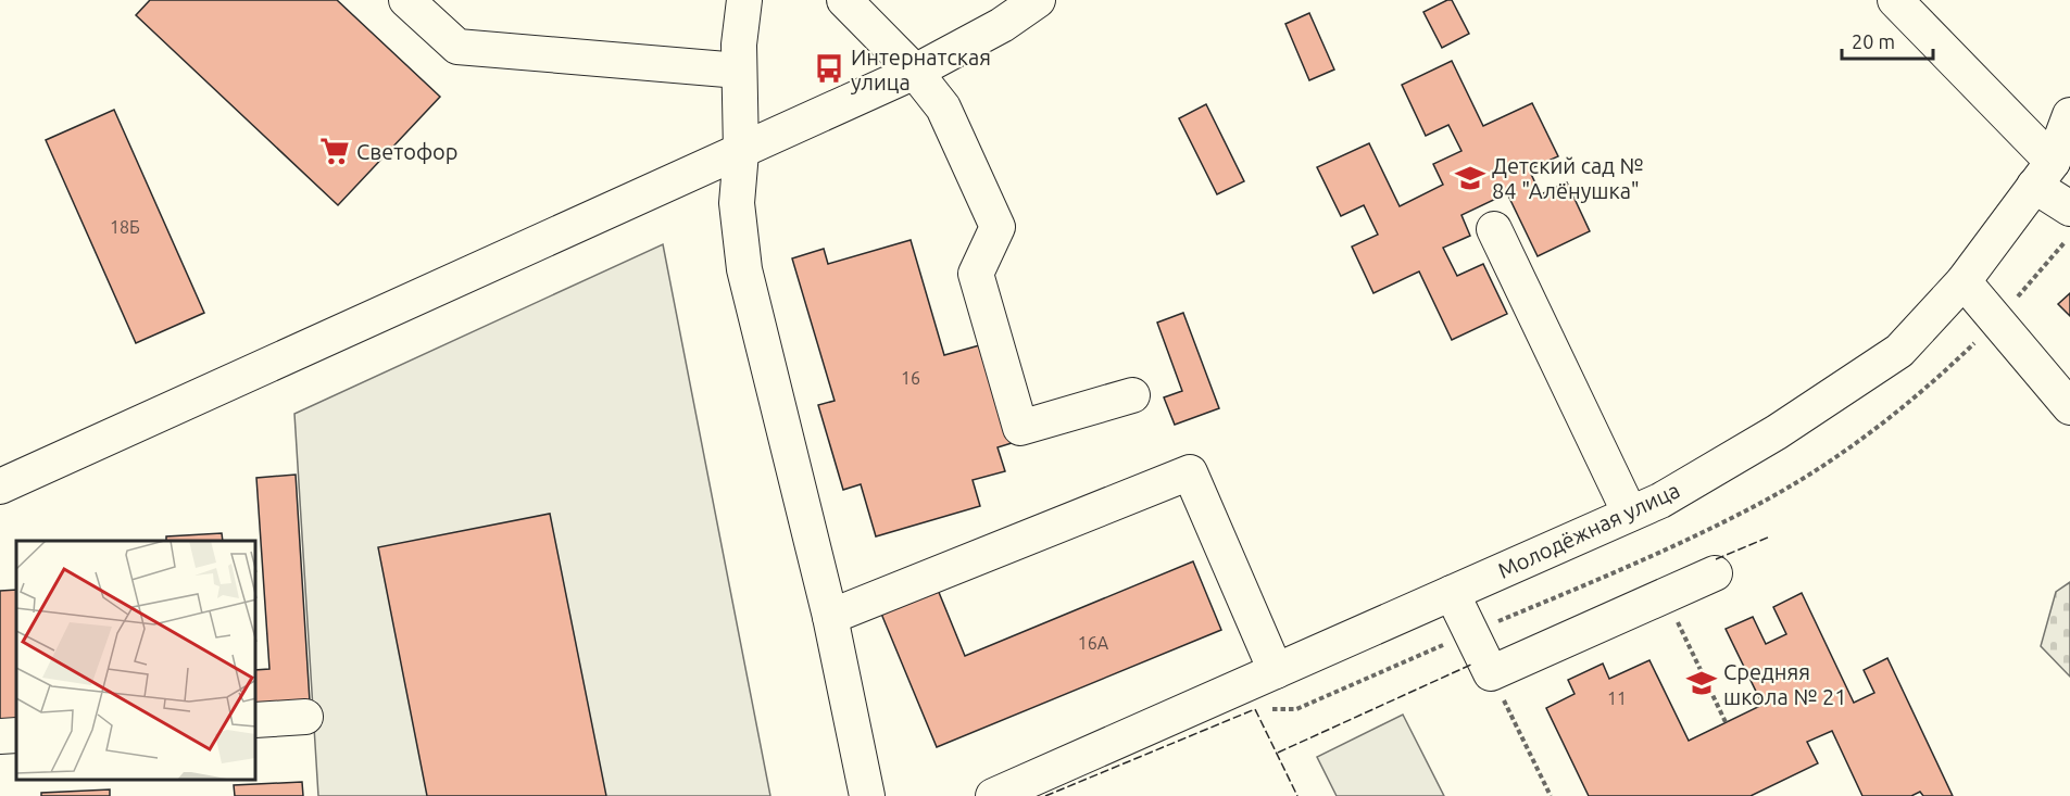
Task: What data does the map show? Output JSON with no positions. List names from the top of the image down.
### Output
{
  "streets": {
    "street": ["Молодёжная улица"]
  },
  "places": {
    "bus stop": ["Интернатская улица"],
    "supermarket": ["Светофор"],
    "school or university": ["Детский сад № 84 \"Алёнушка\"", "Средняя школа № 21"]
  },
  "house_numbers": [
    "18Б",
    "16",
    "16А",
    "11"
  ],
  "scale_bar": "20 m"
}
